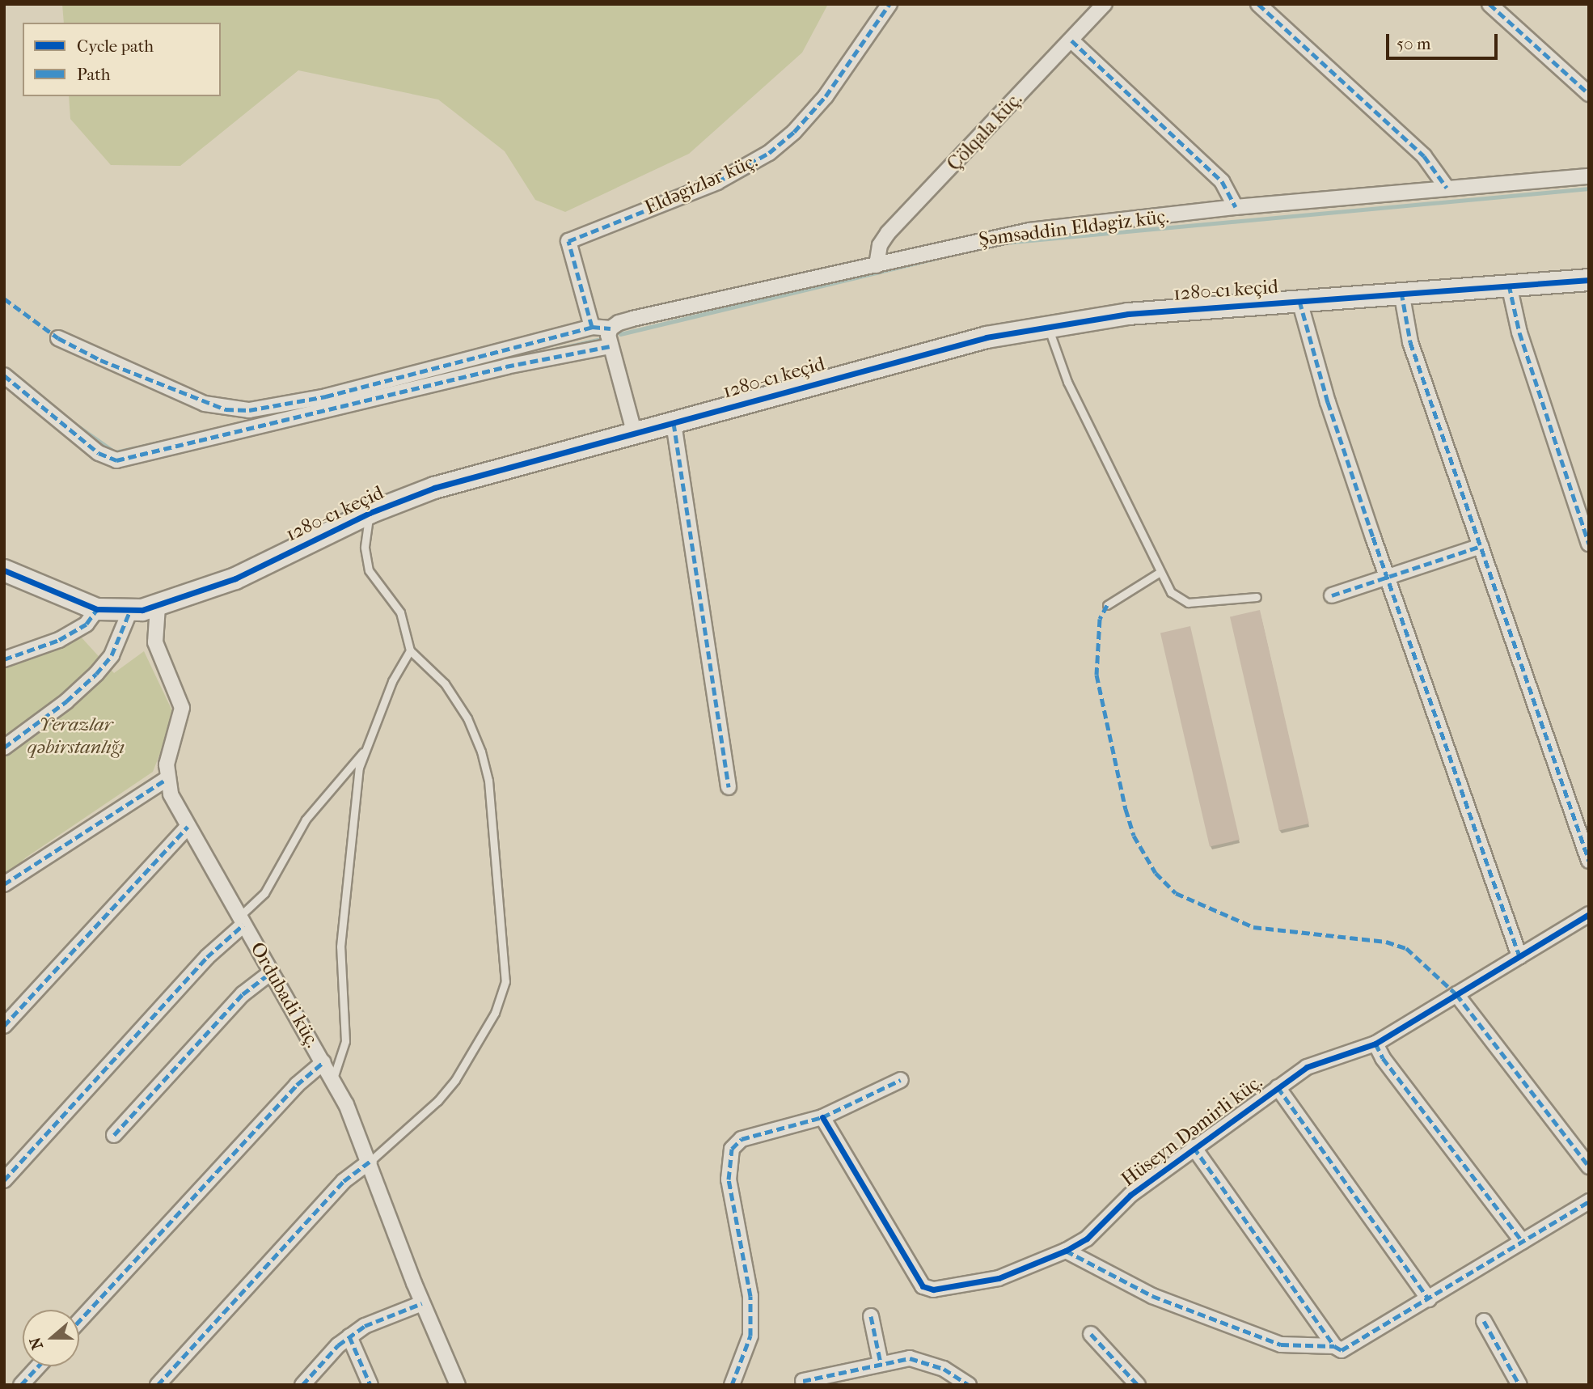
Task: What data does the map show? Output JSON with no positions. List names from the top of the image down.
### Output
{
  "streets": {
    "street": [
      "Çölqala küç.",
      "Eldəgizlər küç.",
      "Şəmsəddin Eldəgiz küç.",
      "1280-cı keçid",
      "Ordubadi küç.",
      "Hüseyn Dəmirli küç."
    ]
  },
  "crossings": [
    ["Çölqala küç.", "Şəmsəddin Eldəgiz küç."]
  ],
  "parks": ["Yerazlar qəbirstanlığı"],
  "legend": ["Cycle path", "Path"],
  "scale_bar": "50 m",
  "north": "left"
}
